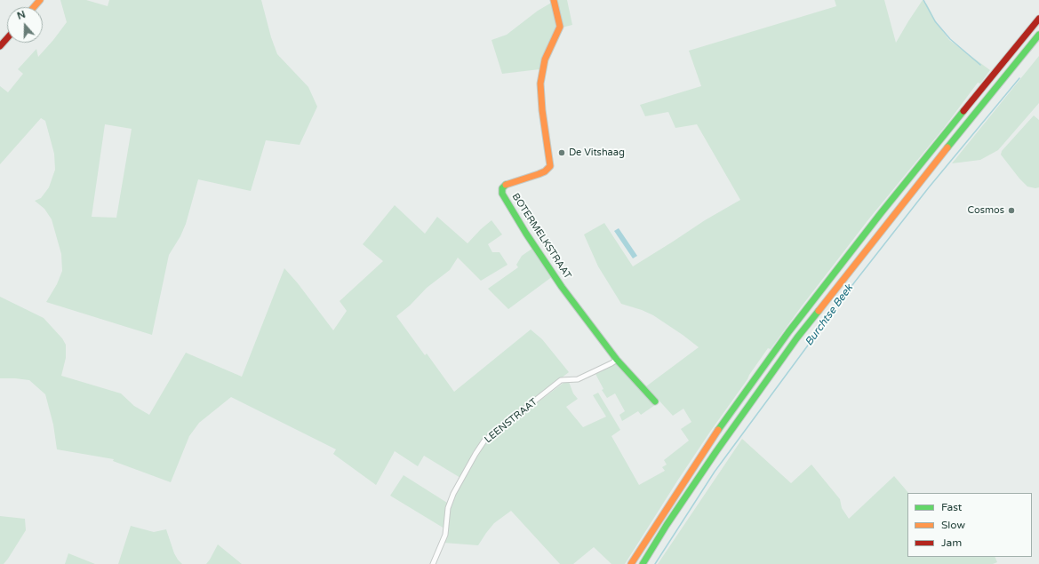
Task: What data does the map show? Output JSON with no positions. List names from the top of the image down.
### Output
{
  "streets": {
    "main road": ["BOTERMELKSTRAAT"],
    "street": ["LEENSTRAAT"]
  },
  "crossings": [
    ["BOTERMELKSTRAAT", "LEENSTRAAT"]
  ],
  "water": ["Burchtse Beek"],
  "places": ["De Vitshaag", "Cosmos"],
  "legend": ["Fast", "Slow", "Jam"],
  "north": "top"
}
